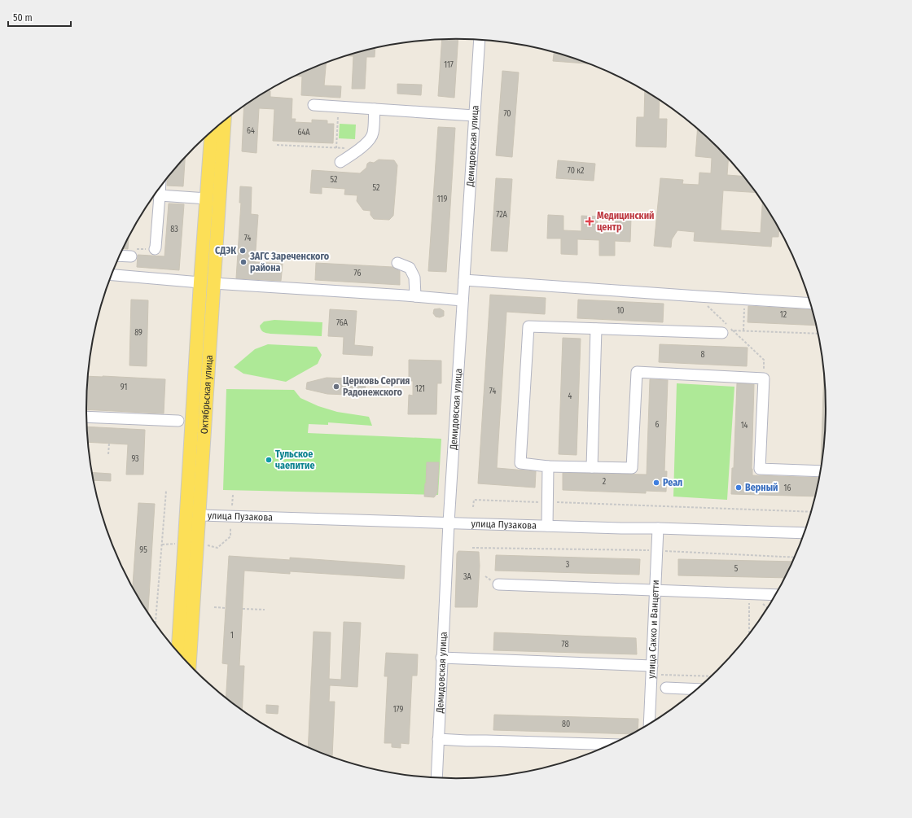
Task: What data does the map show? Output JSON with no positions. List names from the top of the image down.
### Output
{
  "streets": {
    "main road": ["Октябрьская улица"],
    "street": ["Демидовская улица", "улица Пузакова", "улица Сакко и Ванцетти"]
  },
  "crossings": [
    ["Демидовская улица", "улица Пузакова"],
    ["Октябрьская улица", "улица Пузакова"],
    ["улица Пузакова", "улица Сакко и Ванцетти"]
  ],
  "places": {
    "health": ["Медицинский центр"],
    "other": [
      "СДЭК",
      "ЗАГС Зареченского района",
      "Церковь Сергия Радонежского",
      "Тульское чаепитие",
      "Реал",
      "Верный"
    ]
  },
  "house_numbers": [
    "117",
    "70",
    "64",
    "64А",
    "70 к2",
    "52",
    "52",
    "119",
    "72А",
    "83",
    "74",
    "76",
    "10",
    "12",
    "76А",
    "89",
    "8",
    "91",
    "121",
    "74",
    "4",
    "6",
    "14",
    "93",
    "2",
    "16",
    "95",
    "3",
    "5",
    "3А",
    "1",
    "78",
    "179",
    "80"
  ],
  "scale_bar": "50 m"
}
